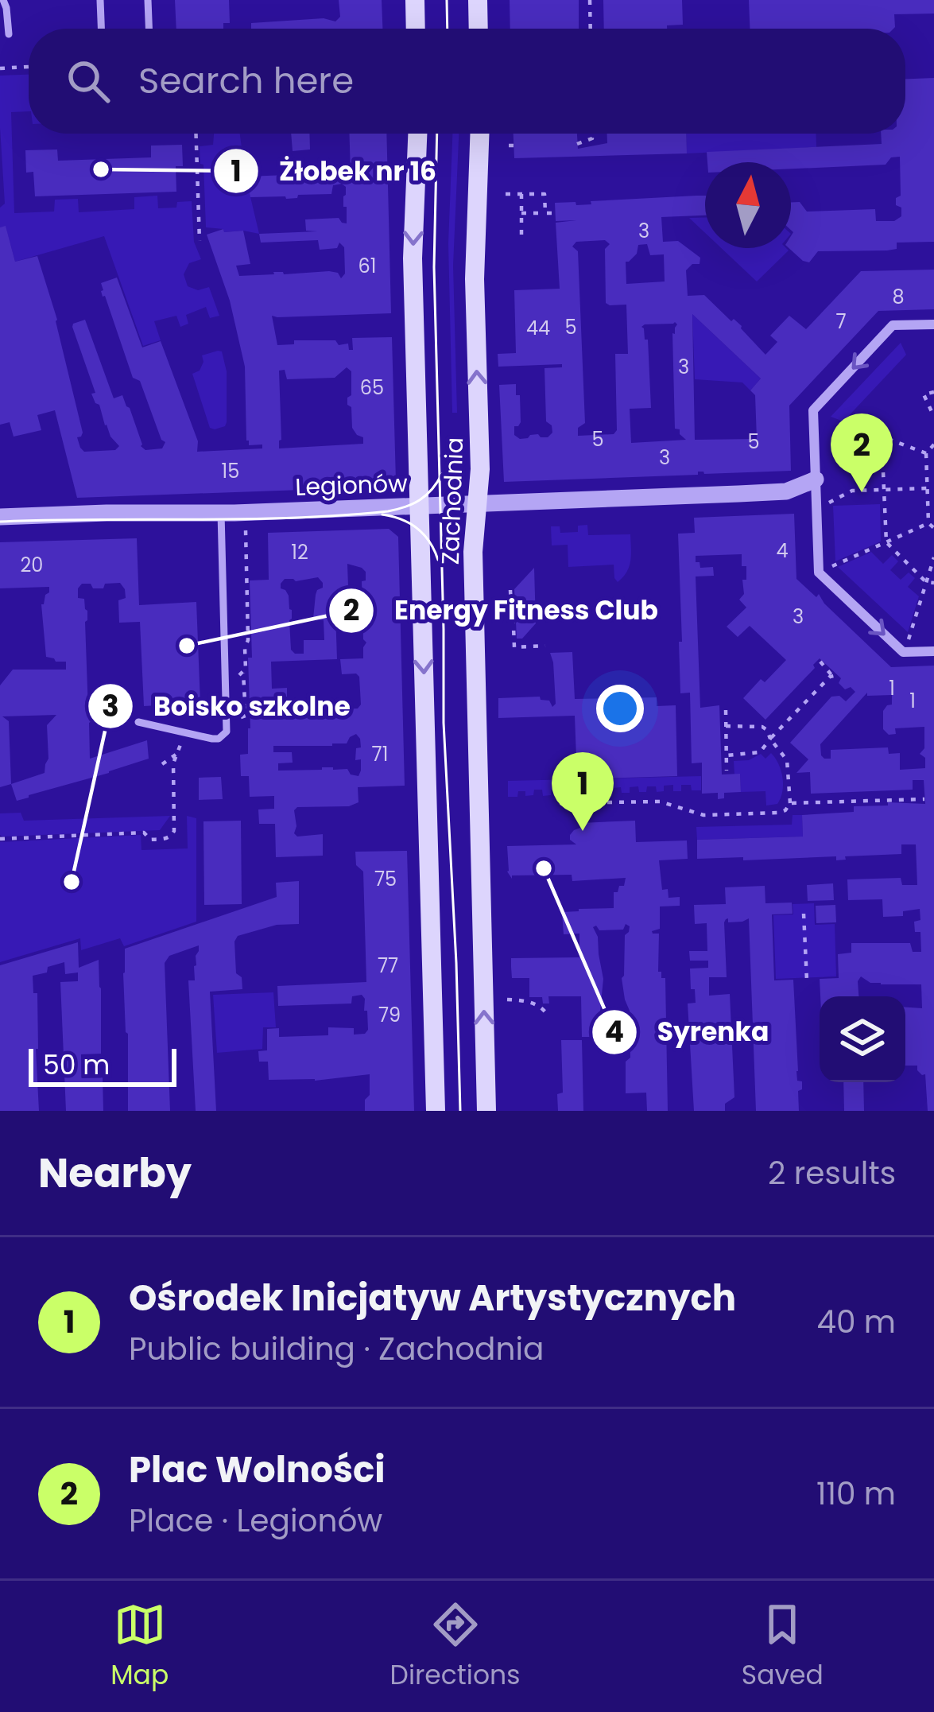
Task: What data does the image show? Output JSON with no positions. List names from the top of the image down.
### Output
{
  "streets": {
    "main road": ["Zachodnia"],
    "street": ["Legionów"]
  },
  "crossings": [
    ["Legionów", "Zachodnia"]
  ],
  "places": [
    "Żłobek nr 16",
    "Energy Fitness Club",
    "Syrenka",
    "Boisko szkolne"
  ],
  "house_numbers": [
    "3",
    "61",
    "8",
    "7",
    "5",
    "44",
    "3",
    "65",
    "5",
    "5",
    "3",
    "15",
    "4",
    "12",
    "20",
    "3",
    "1",
    "1",
    "71",
    "75",
    "77",
    "79"
  ],
  "scale_bar": "50 m",
  "north": "top",
  "page": {
    "search": "Search here",
    "pins": ["2", "1"],
    "scale": "50 m",
    "heading": ["Nearby", "2 results"],
    "list": [
      {
        "mark": "1",
        "name": "Ośrodek Inicjatyw Artystycznych",
        "note": "Public building · Zachodnia",
        "value": "40 m"
      },
      {
        "mark": "2",
        "name": "Plac Wolności",
        "note": "Place · Legionów",
        "value": "110 m"
      }
    ],
    "nav": ["Map", "Directions", "Saved"]
  }
}
